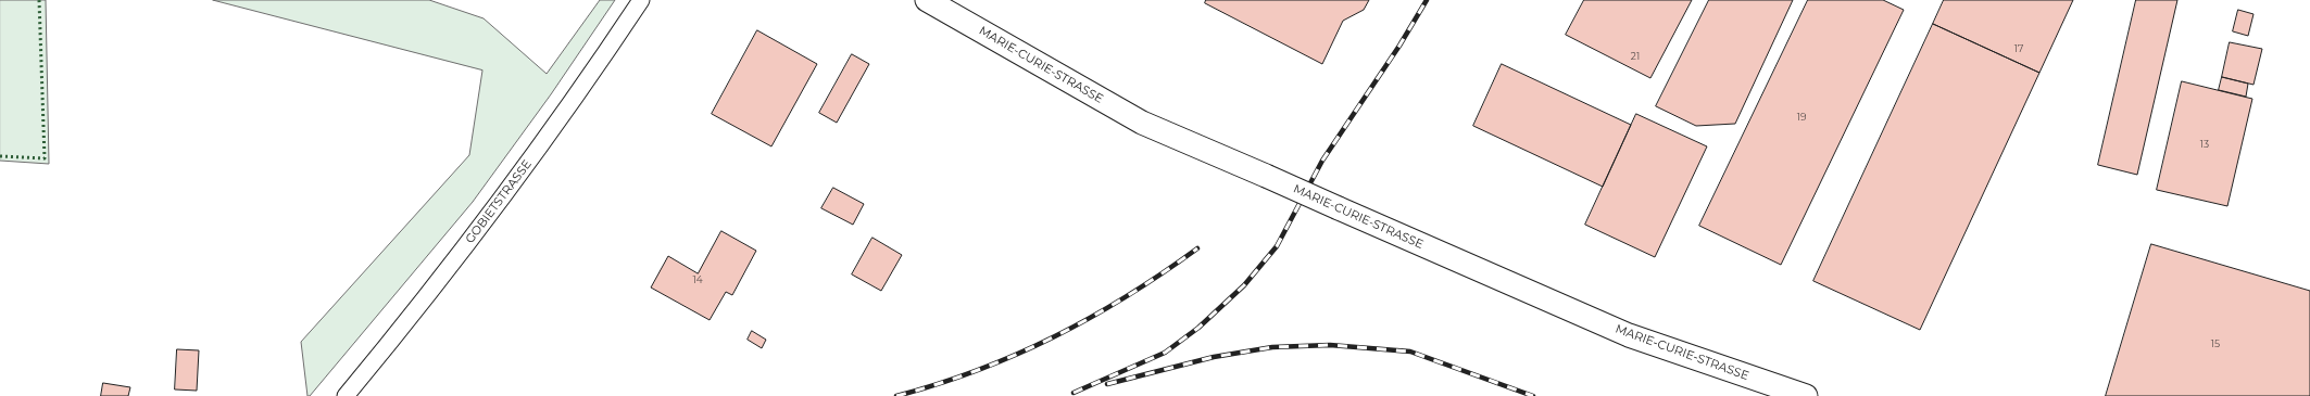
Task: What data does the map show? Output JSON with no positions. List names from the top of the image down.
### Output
{
  "streets": {
    "main road": ["MARIE-CURIE-STRASSE"],
    "street": ["GOBIETSTRASSE"]
  },
  "house_numbers": [
    "17",
    "21",
    "19",
    "13",
    "14",
    "15"
  ]
}
